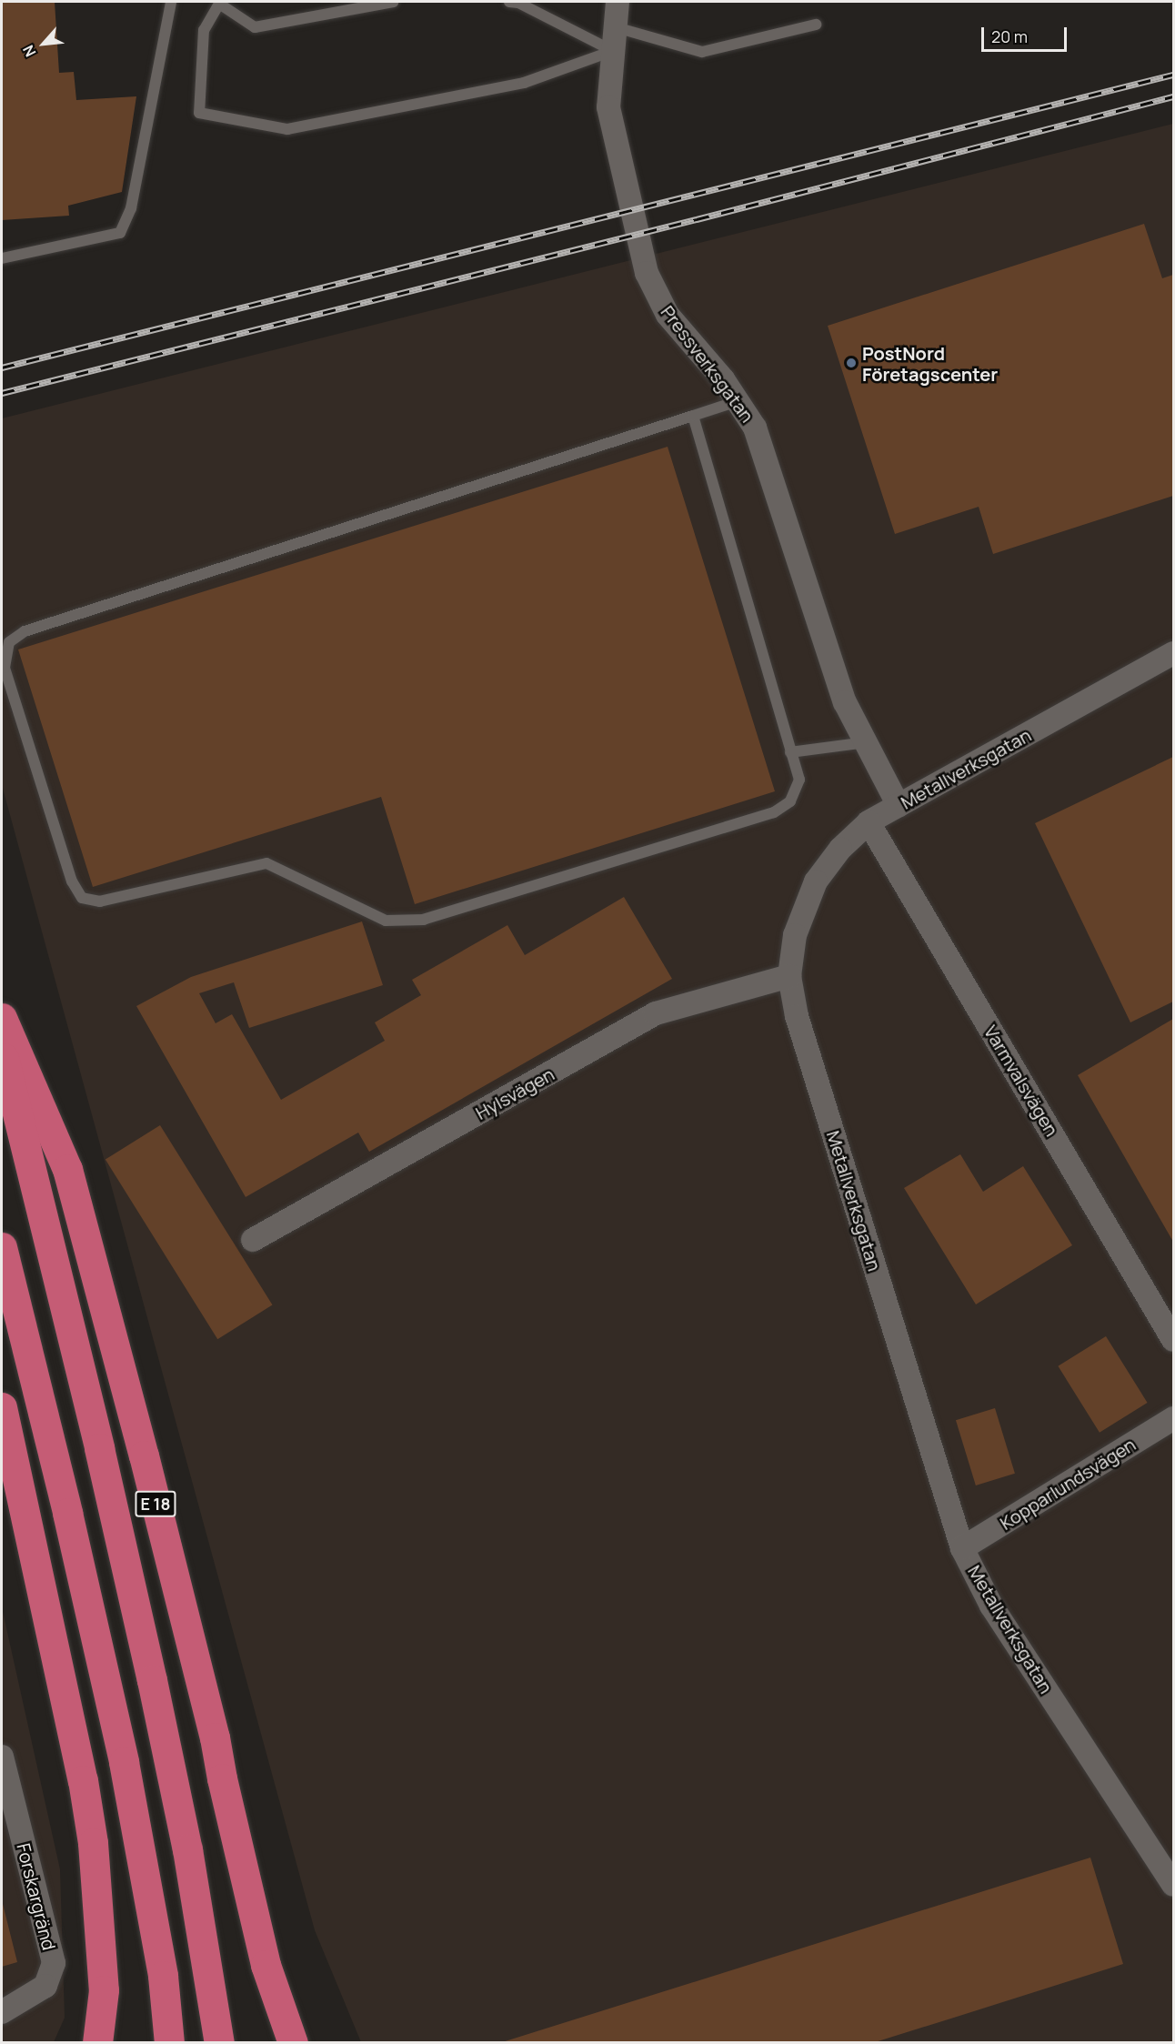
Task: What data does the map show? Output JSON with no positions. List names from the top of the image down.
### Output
{
  "streets": {
    "highway": ["E 18"],
    "street": [
      "Pressverksgatan",
      "Metallverksgatan",
      "Varmvalsvägen",
      "Hylsvägen",
      "Kopparlundsvägen",
      "Forskargränd"
    ]
  },
  "crossings": [
    ["Pressverksgatan", "Metallverksgatan"],
    ["Metallverksgatan", "Varmvalsvägen"],
    ["Metallverksgatan", "Hylsvägen"],
    ["Metallverksgatan", "Kopparlundsvägen"]
  ],
  "places": ["PostNord Företagscenter"],
  "scale_bar": "20 m",
  "north": "bottom left"
}
